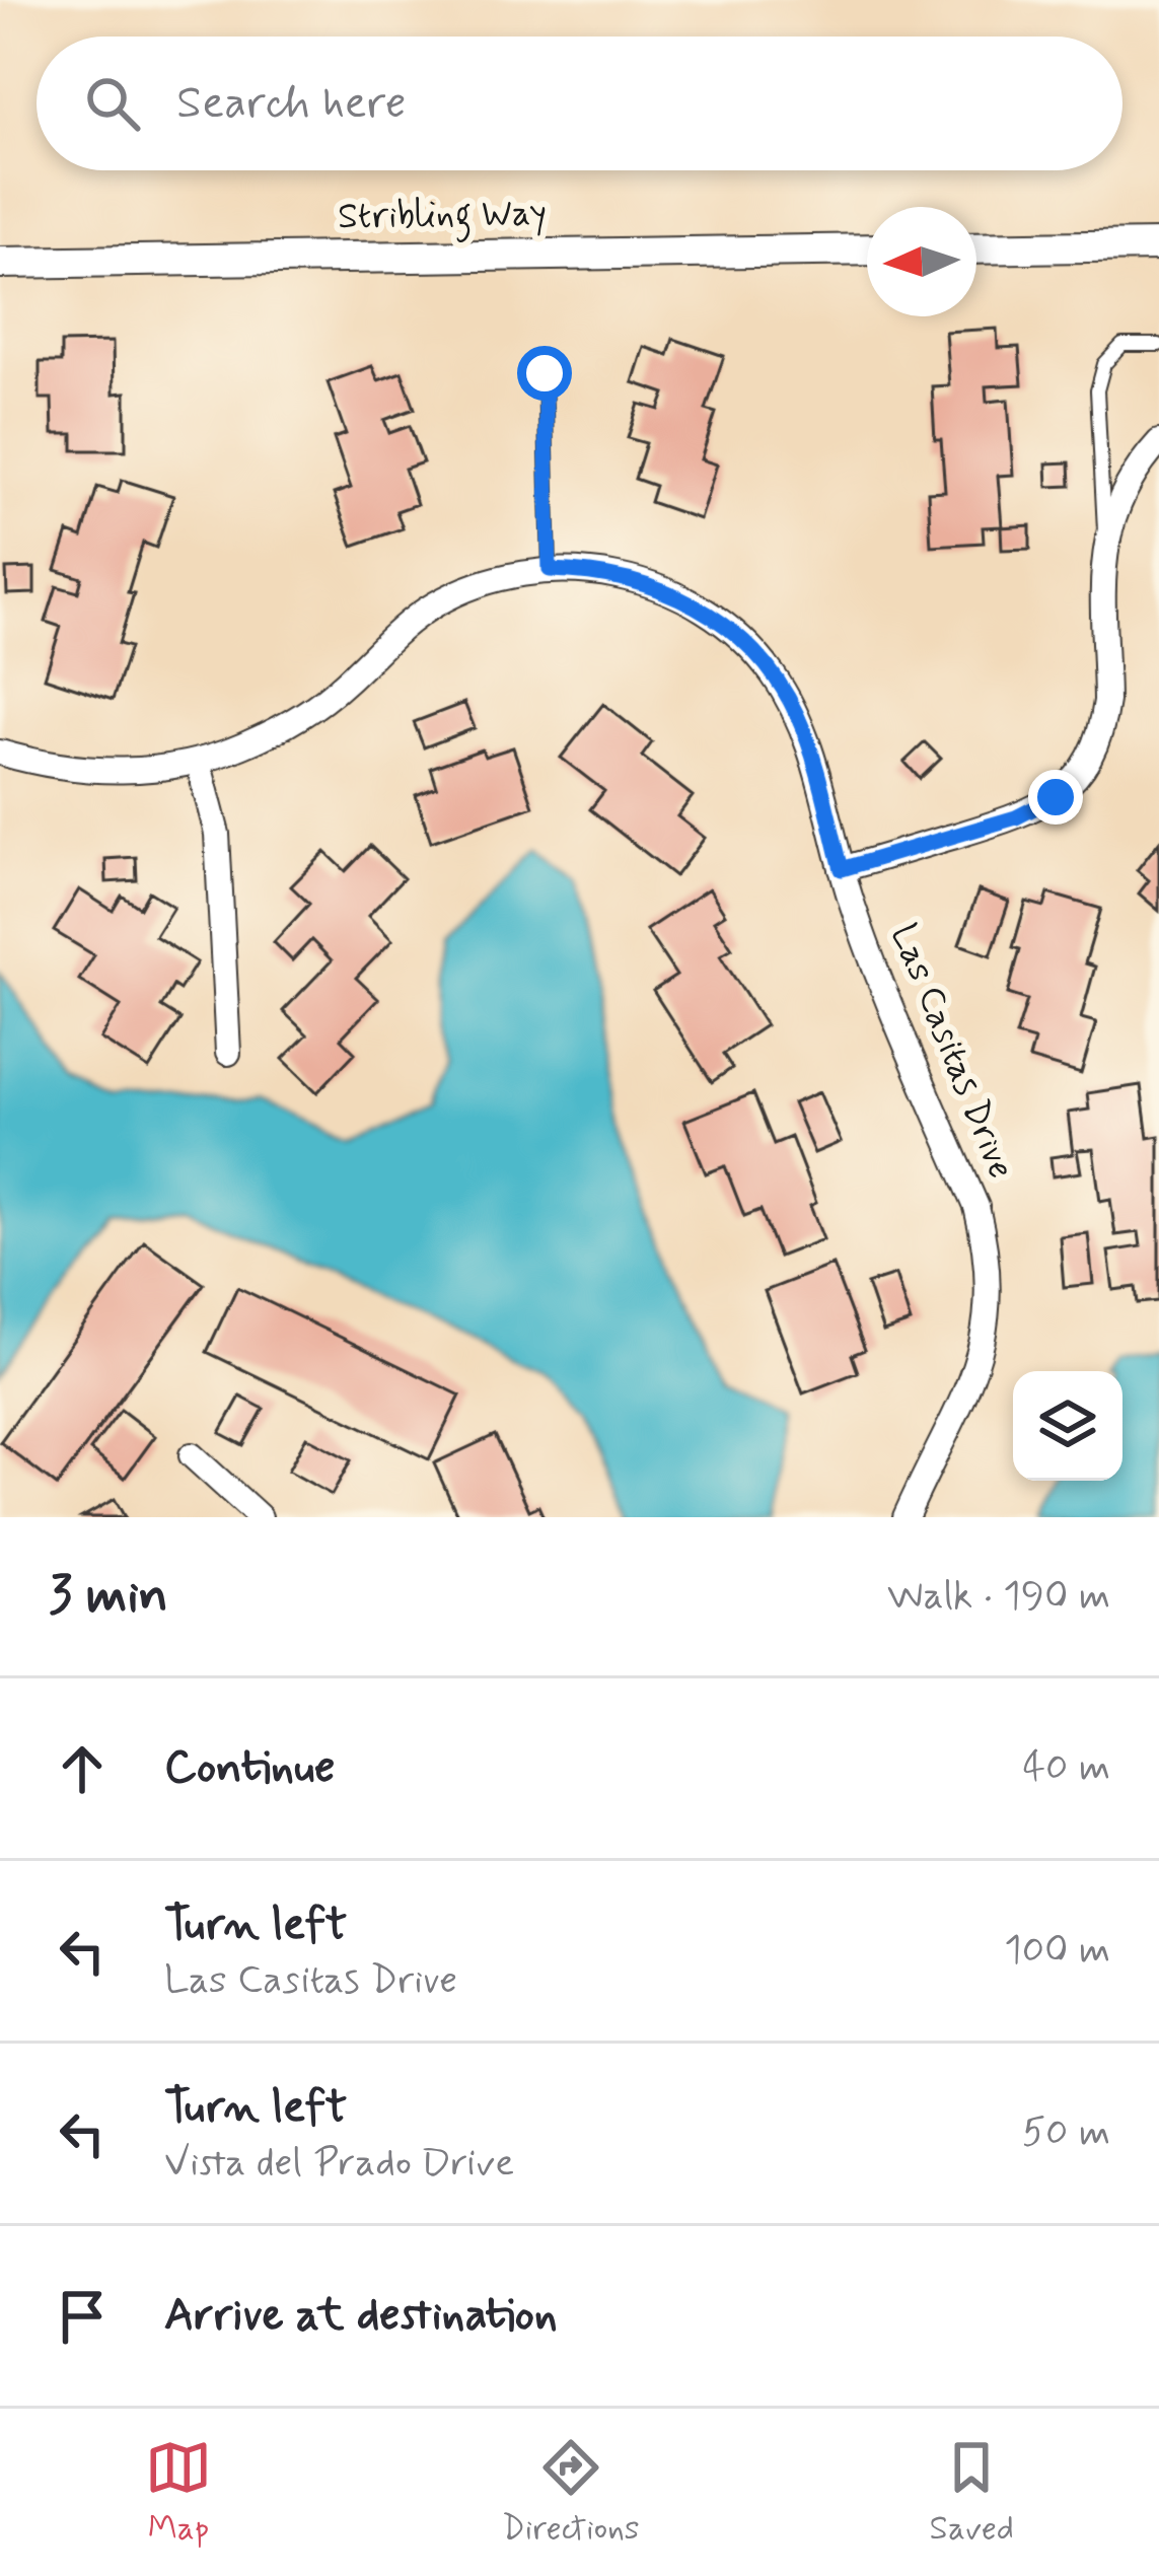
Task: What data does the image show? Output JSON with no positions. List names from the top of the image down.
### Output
{
  "streets": {
    "street": ["Stribling Way", "Las Casitas Drive"]
  },
  "north": "left",
  "page": {
    "search": "Search here",
    "heading": ["3 min", "Walk · 190 m"],
    "list": [
      ["Continue", "40 m"],
      ["Turn left", "Las Casitas Drive", "100 m"],
      ["Turn left", "Vista del Prado Drive", "50 m"],
      "Arrive at destination"
    ],
    "nav": ["Map", "Directions", "Saved"]
  }
}
